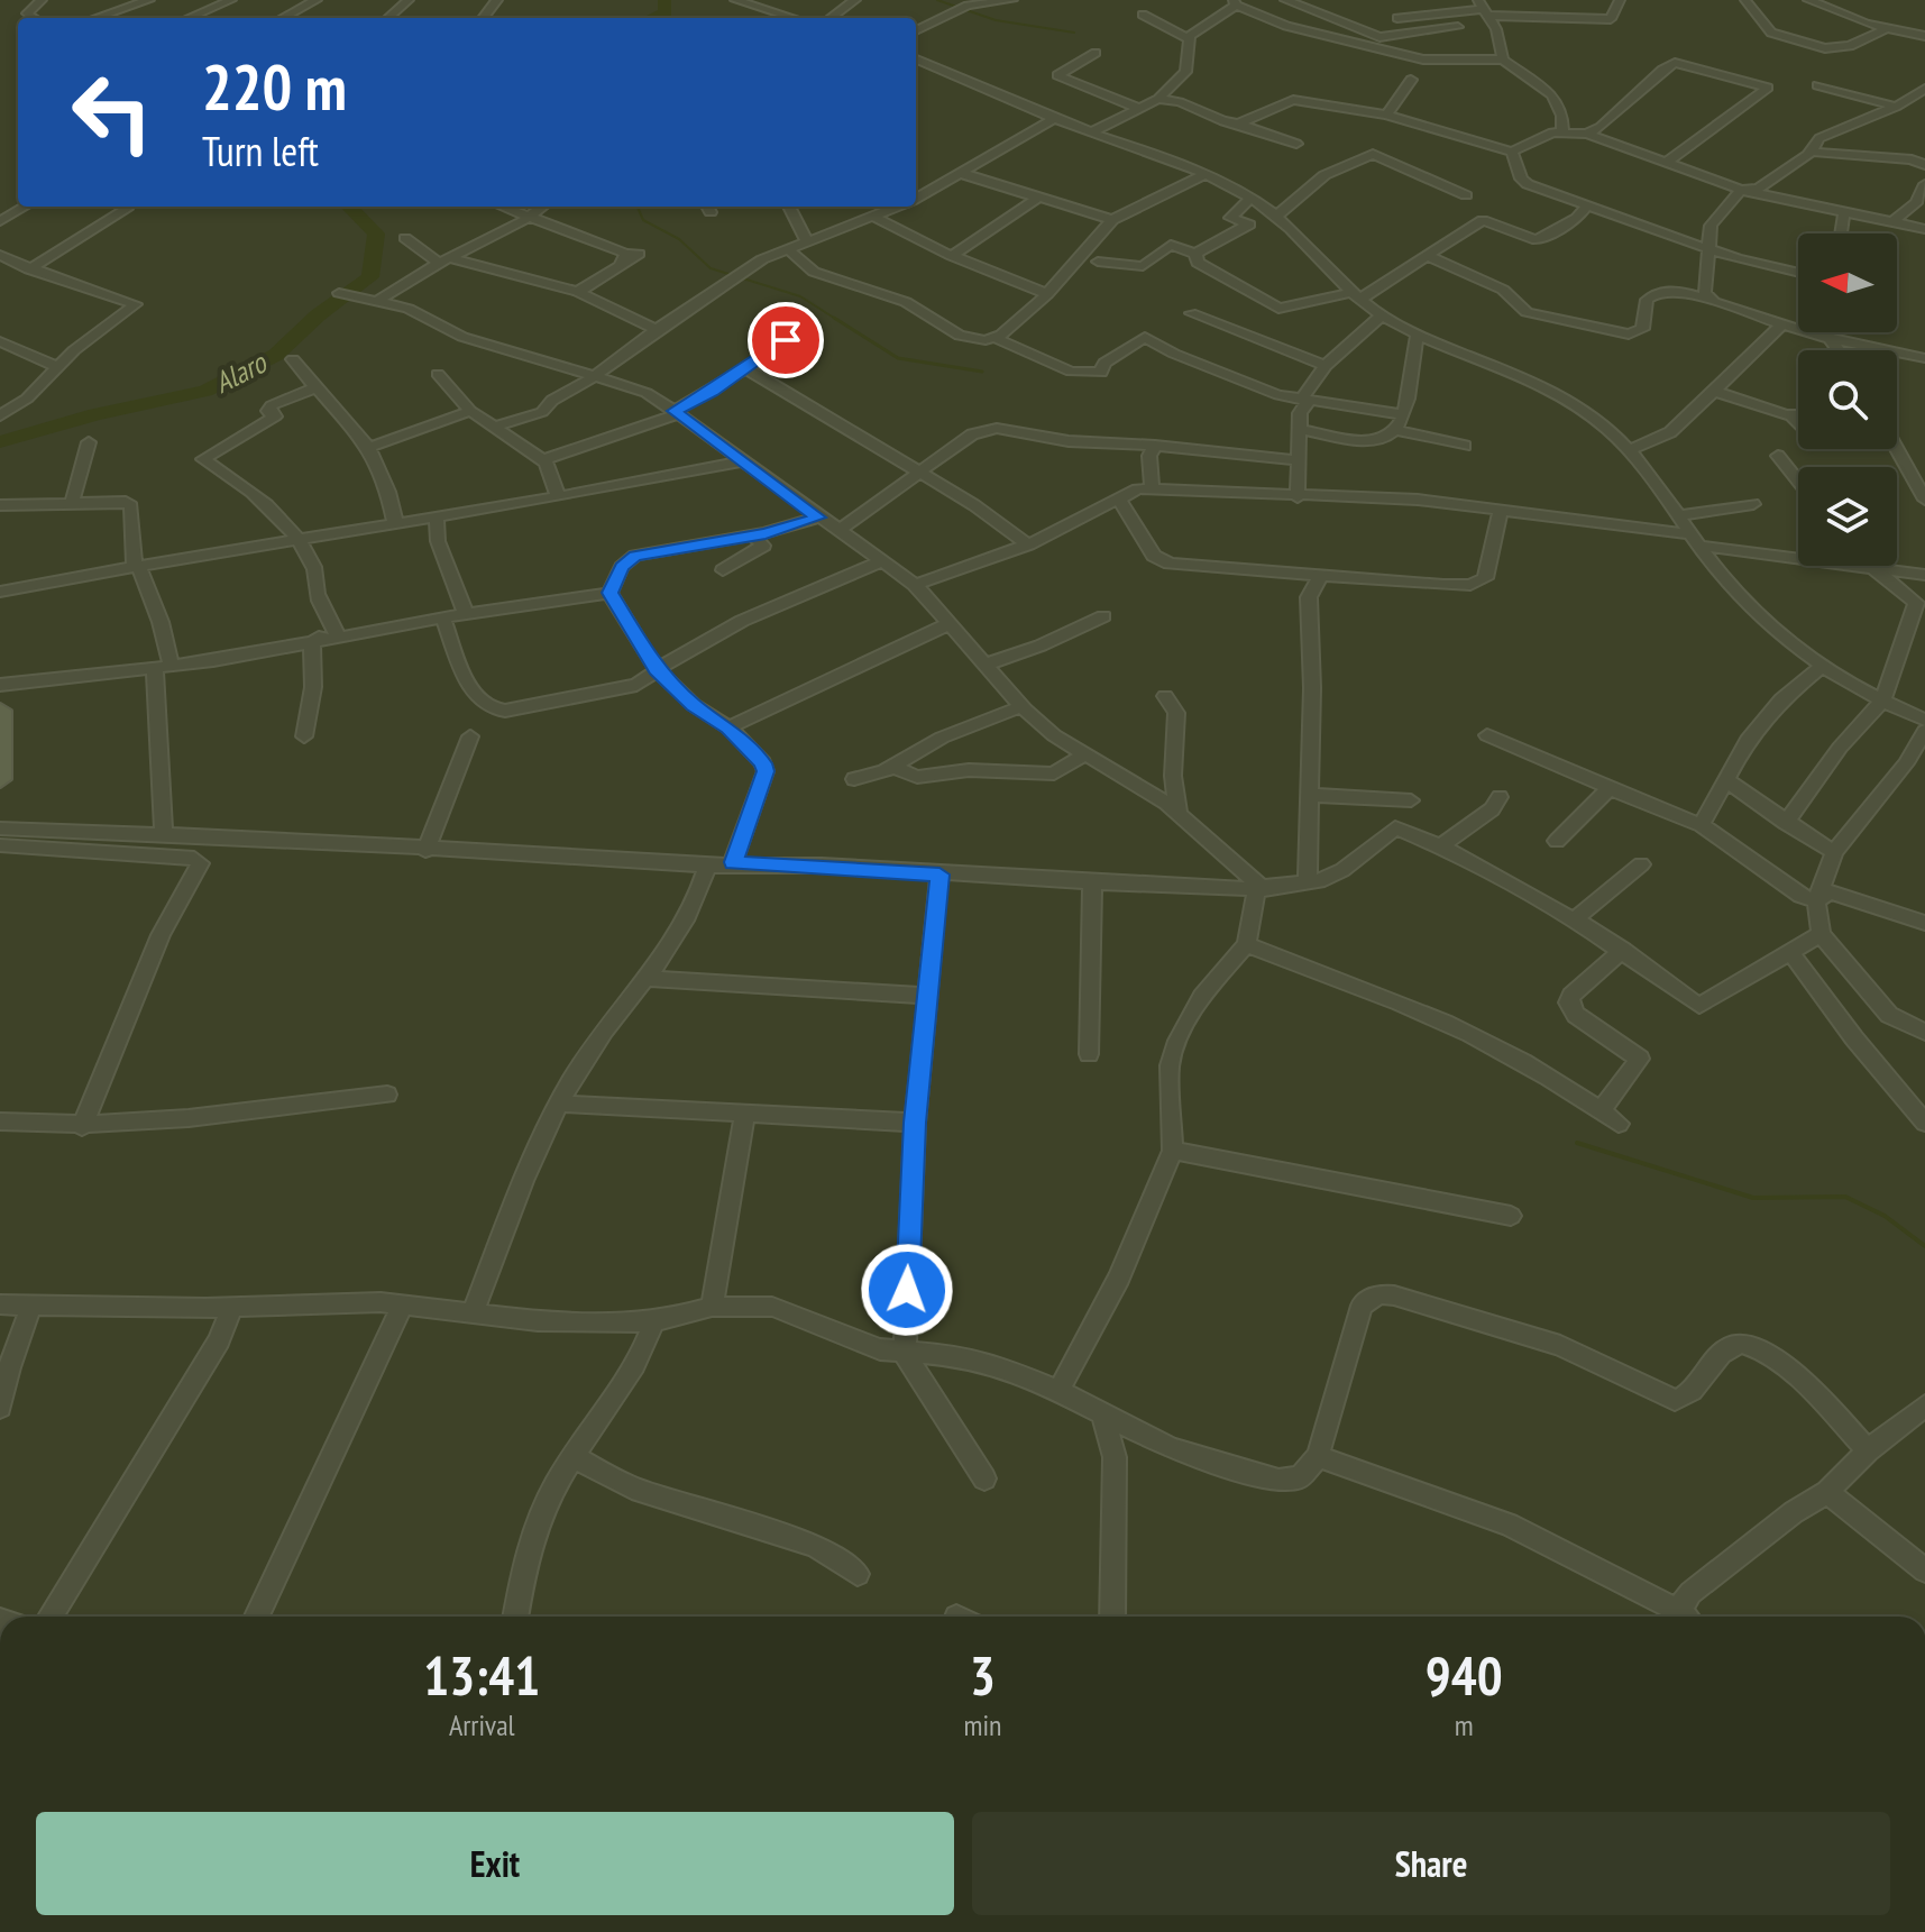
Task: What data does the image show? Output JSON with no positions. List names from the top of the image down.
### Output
{
  "water": ["Alaro"],
  "north": "left",
  "page": {
    "turn": ["220 m", "Turn left"],
    "eta": [
      "13:41",
      "Arrival",
      "3",
      "min",
      "940",
      "m"
    ],
    "buttons": ["Exit", "Share"]
  }
}
